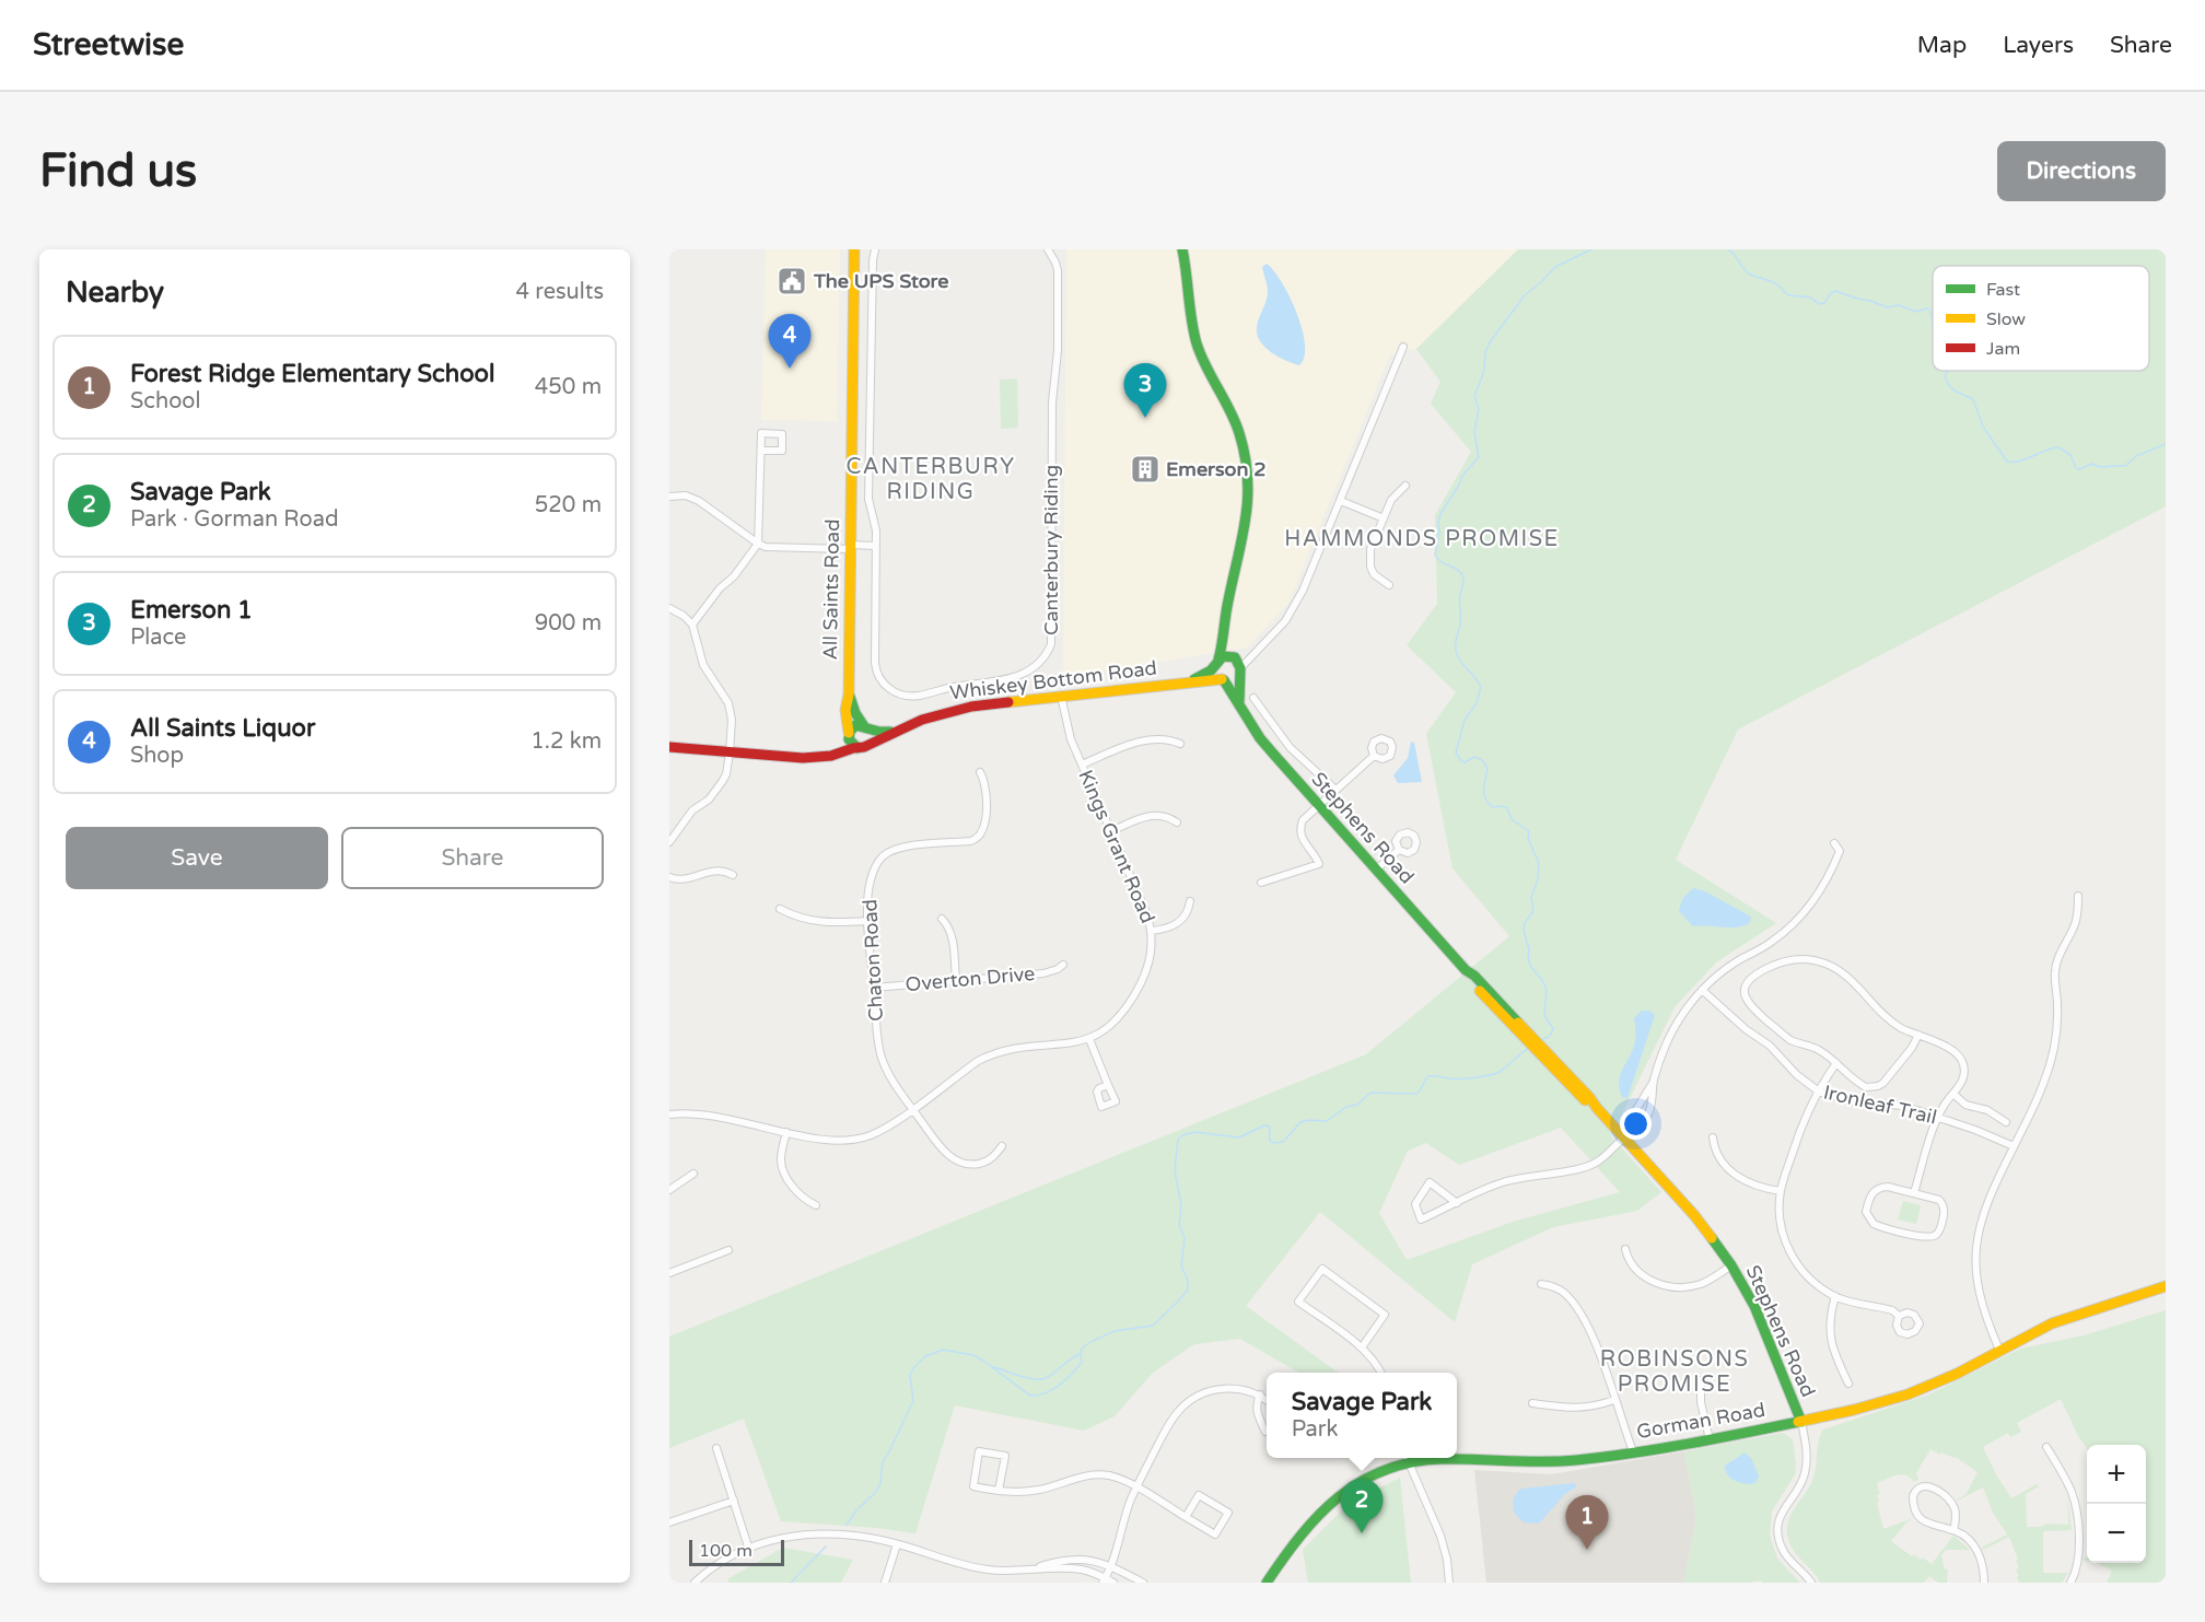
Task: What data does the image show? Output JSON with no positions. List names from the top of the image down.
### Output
{
  "streets": {
    "street": [
      "Canterbury Riding",
      "All Saints Road",
      "Whiskey Bottom Road",
      "Stephens Road",
      "Kings Grant Road",
      "Chaton Road",
      "Overton Drive",
      "Ironleaf Trail",
      "Gorman Road"
    ]
  },
  "crossings": [
    ["All Saints Road", "Whiskey Bottom Road"],
    ["Whiskey Bottom Road", "Stephens Road"],
    ["Whiskey Bottom Road", "Kings Grant Road"],
    ["Stephens Road", "Gorman Road"],
    ["Kings Grant Road", "Chaton Road"],
    ["Chaton Road", "Overton Drive"]
  ],
  "districts": ["CANTERBURY RIDING", "HAMMONDS PROMISE", "ROBINSONS PROMISE"],
  "places": {
    "public building": ["The UPS Store"],
    "building": ["Emerson 2"]
  },
  "legend": ["Fast", "Slow", "Jam"],
  "scale_bar": "100 m",
  "page": {
    "header": "Streetwise",
    "nav": ["Map", "Layers", "Share"],
    "buttons": [
      "Directions",
      ["Save", "Share"]
    ],
    "title": "Find us",
    "heading": ["Nearby", "4 results"],
    "pins": [
      "4",
      "3",
      "2",
      "1"
    ],
    "list": [
      {
        "mark": "1",
        "name": "Forest Ridge Elementary School",
        "note": "School",
        "value": "450 m"
      },
      {
        "mark": "2",
        "name": "Savage Park",
        "note": "Park · Gorman Road",
        "value": "520 m"
      },
      {
        "mark": "3",
        "name": "Emerson 1",
        "note": "Place",
        "value": "900 m"
      },
      {
        "mark": "4",
        "name": "All Saints Liquor",
        "note": "Shop",
        "value": "1.2 km"
      }
    ],
    "popup": ["Savage Park", "Park"],
    "map_buttons": ["+", "−"],
    "scale": "100 m"
  }
}
